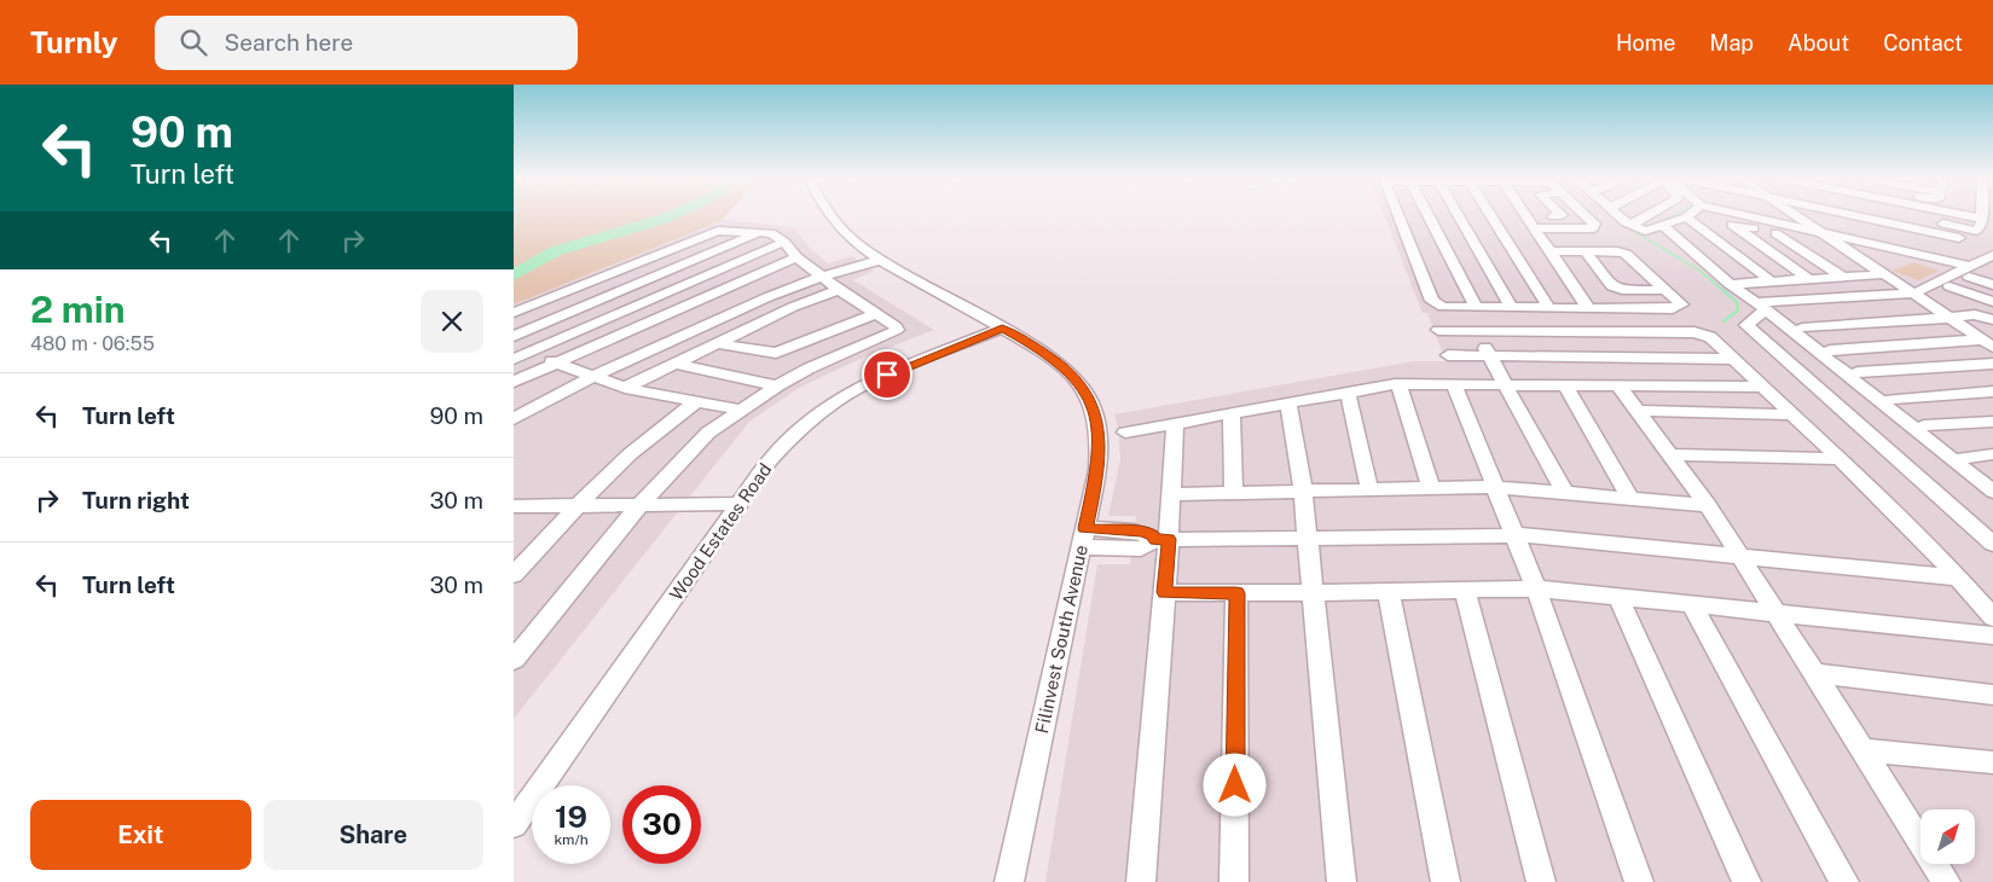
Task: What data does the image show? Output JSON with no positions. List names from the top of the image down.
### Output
{
  "streets": {
    "street": ["Wood Estates Road", "Filinvest South Avenue"]
  },
  "crossings": [
    ["Wood Estates Road", "Filinvest South Avenue"]
  ],
  "north": "top right",
  "page": {
    "header": "Turnly",
    "search": "Search here",
    "nav": [
      "Home",
      "Map",
      "About",
      "Contact"
    ],
    "turn": ["90 m", "Turn left"],
    "heading": ["2 min", "480 m · 06:55"],
    "list": [
      {
        "name": "Turn left",
        "value": "90 m"
      },
      {
        "name": "Turn right",
        "value": "30 m"
      },
      {
        "name": "Turn left",
        "value": "30 m"
      }
    ],
    "speed": "19 km/h",
    "limit": "30",
    "buttons": ["Exit", "Share"]
  }
}
